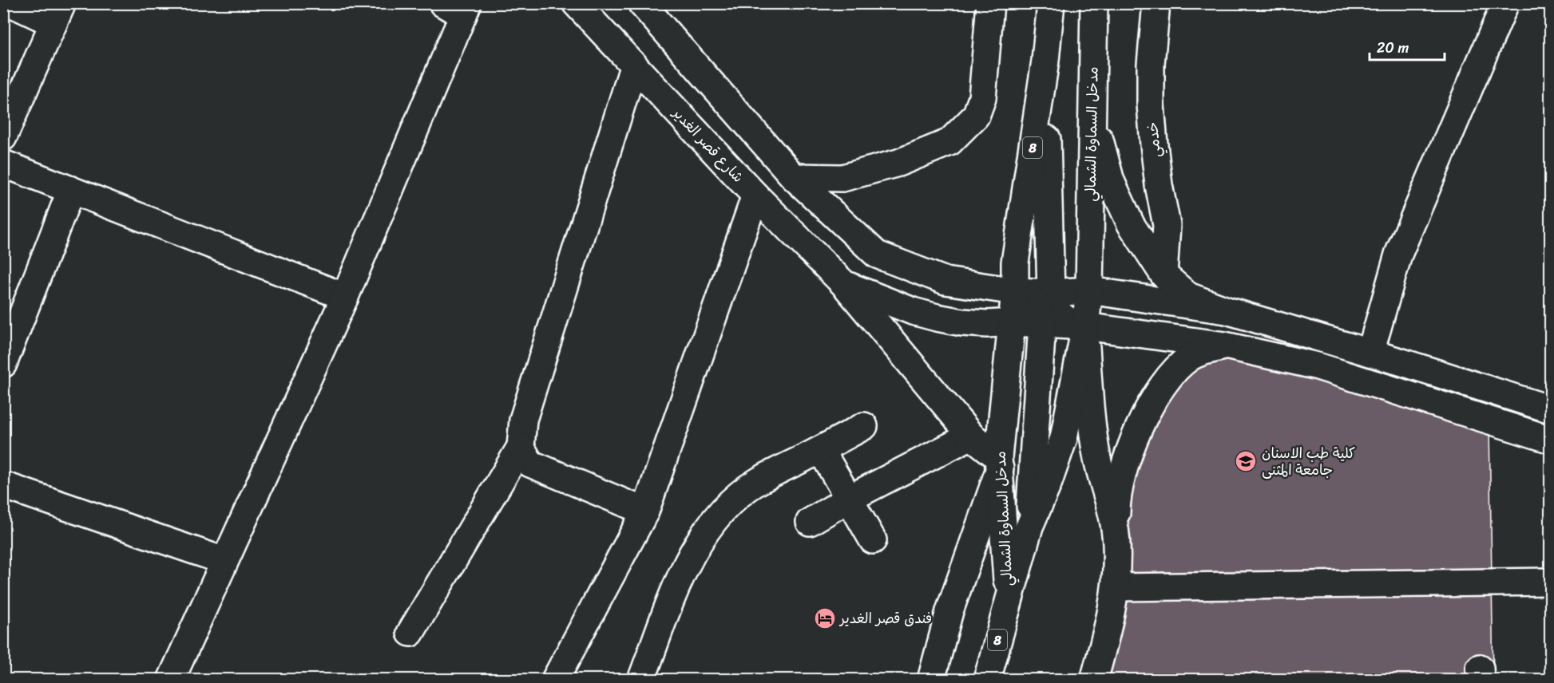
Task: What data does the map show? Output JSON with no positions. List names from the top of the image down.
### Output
{
  "streets": {
    "main road": [
      "مدخل السماوة الشمالي",
      "خدمي",
      "شارع قصر الغدير",
      "8"
    ]
  },
  "crossings": [
    ["مدخل السماوة الشمالي", "شارع قصر الغدير"],
    ["مدخل السماوة الشمالي", "8"]
  ],
  "places": {
    "school or university": ["كلية طب الاسنان جامعة المثنى"],
    "hotel": ["فندق قصر الغدير"]
  },
  "scale_bar": "20 m"
}
